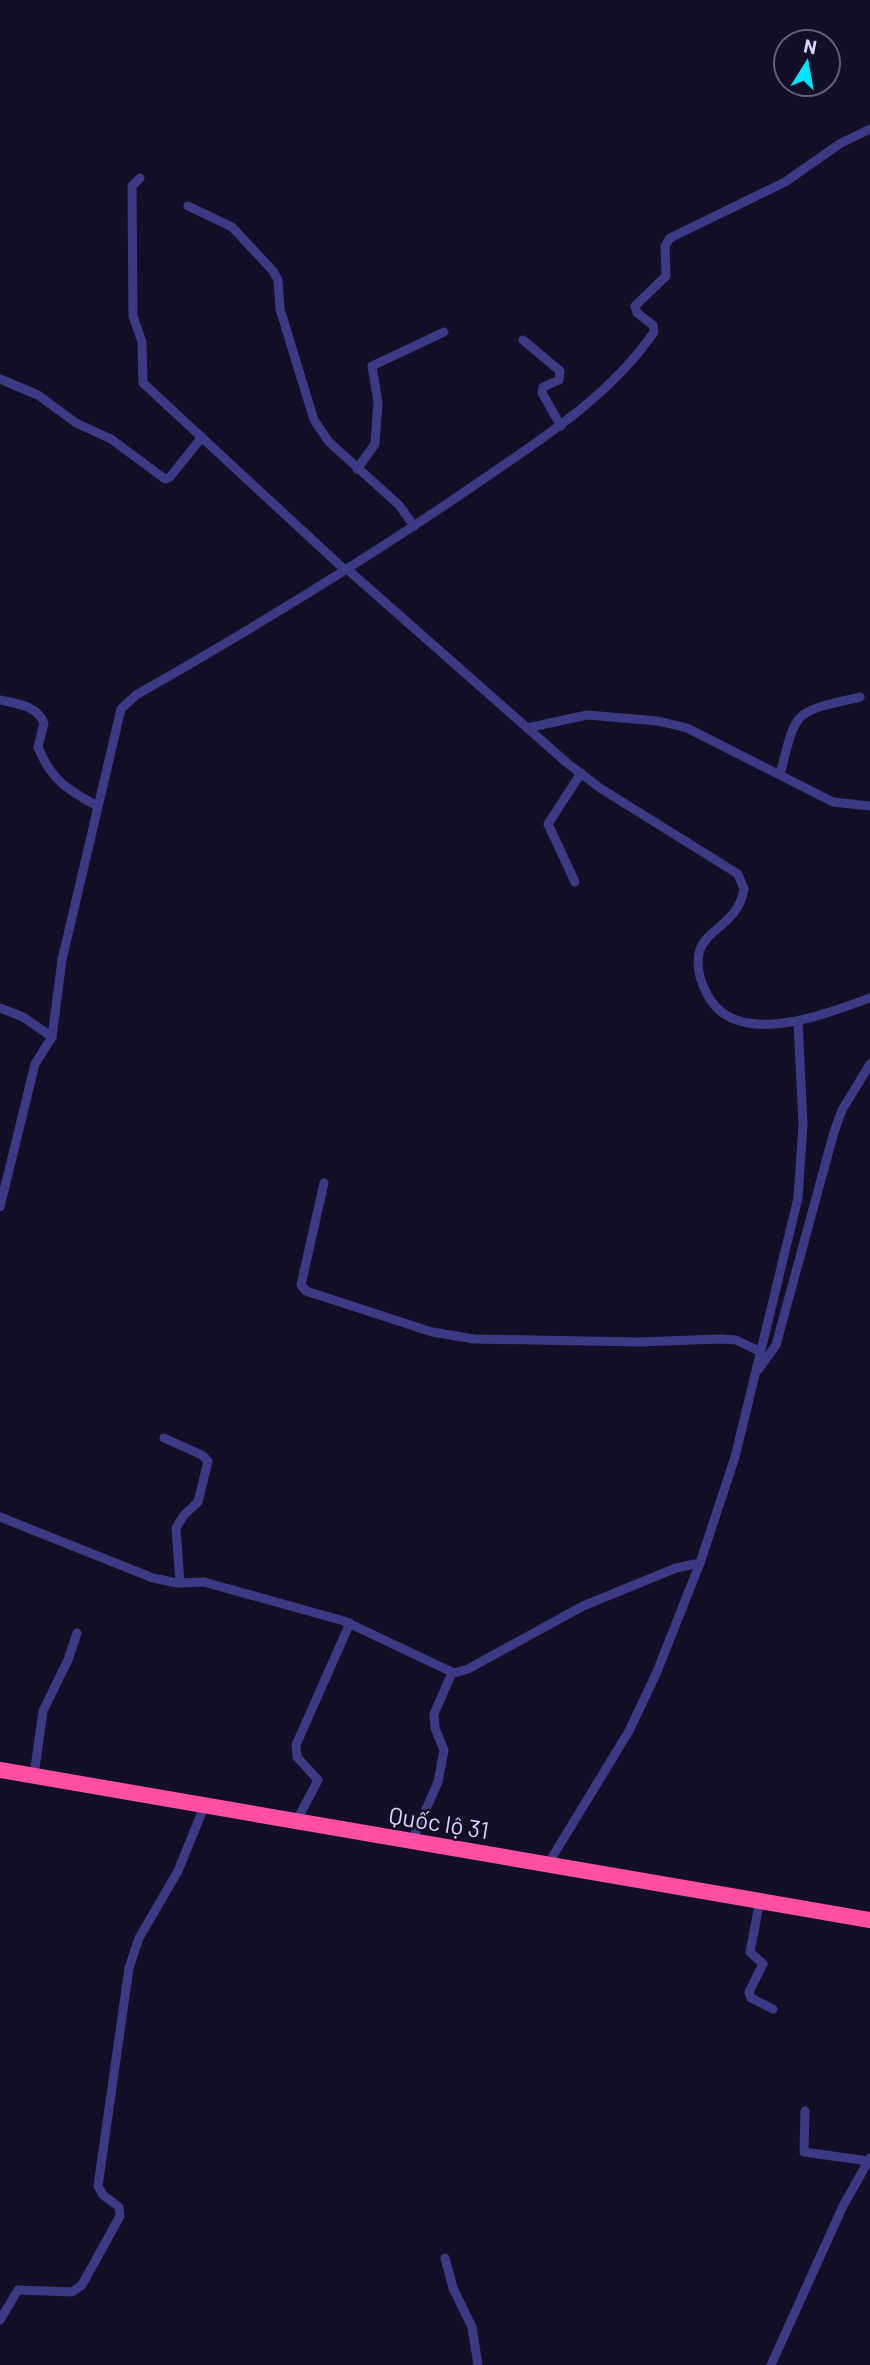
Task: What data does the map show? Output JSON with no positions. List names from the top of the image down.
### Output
{
  "streets": {
    "highway": ["Quốc lộ 31"]
  },
  "north": "top"
}
